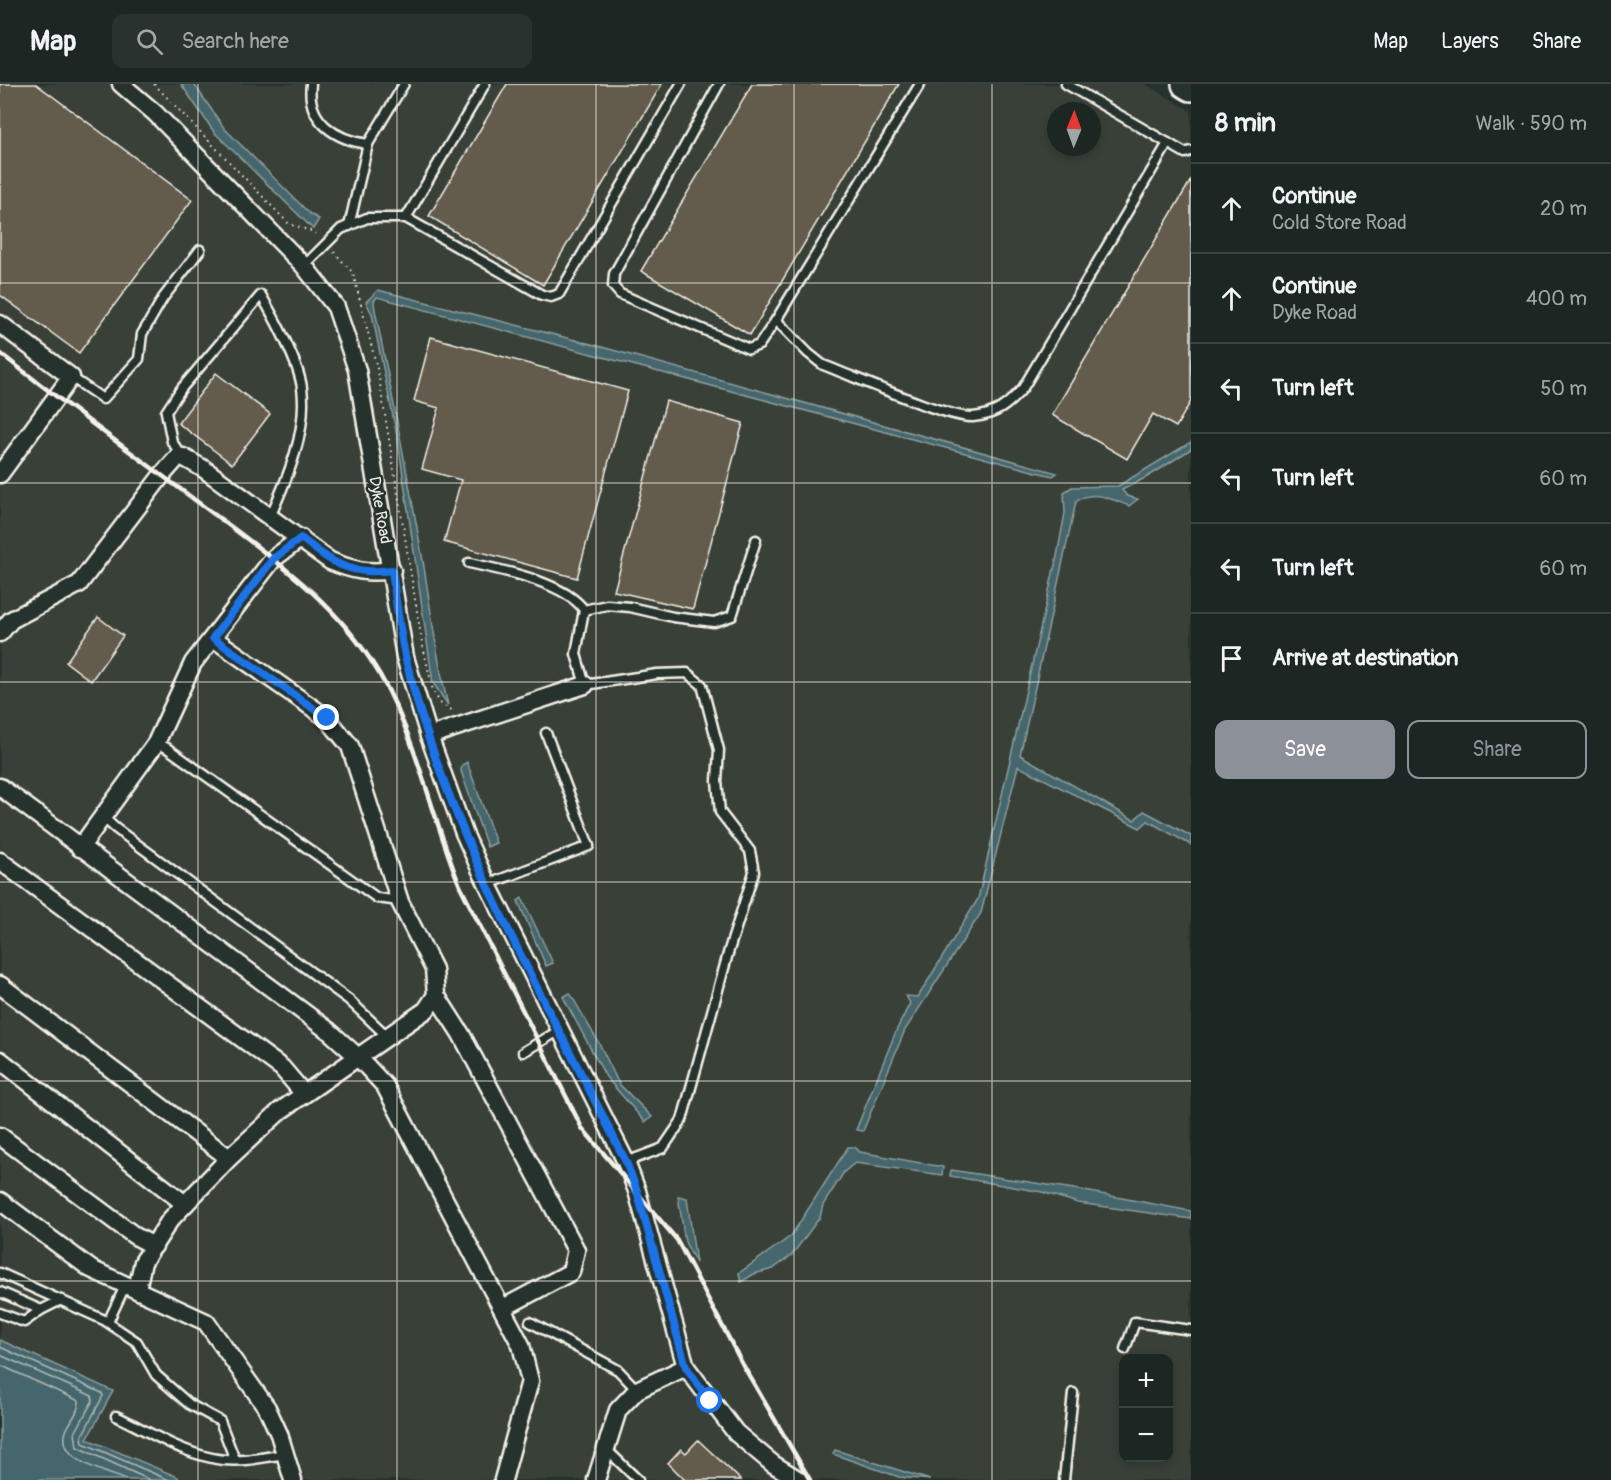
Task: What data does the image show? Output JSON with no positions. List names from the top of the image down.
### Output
{
  "streets": {
    "street": ["Dyke Road"]
  },
  "north": "top",
  "page": {
    "header": "Map",
    "search": "Search here",
    "nav": ["Map", "Layers", "Share"],
    "heading": ["8 min", "Walk · 590 m"],
    "list": [
      ["Continue", "Cold Store Road", "20 m"],
      ["Continue", "Dyke Road", "400 m"],
      ["Turn left", "50 m"],
      ["Turn left", "60 m"],
      ["Turn left", "60 m"],
      "Arrive at destination"
    ],
    "buttons": ["Save", "Share"],
    "map_buttons": ["+", "−"]
  }
}
